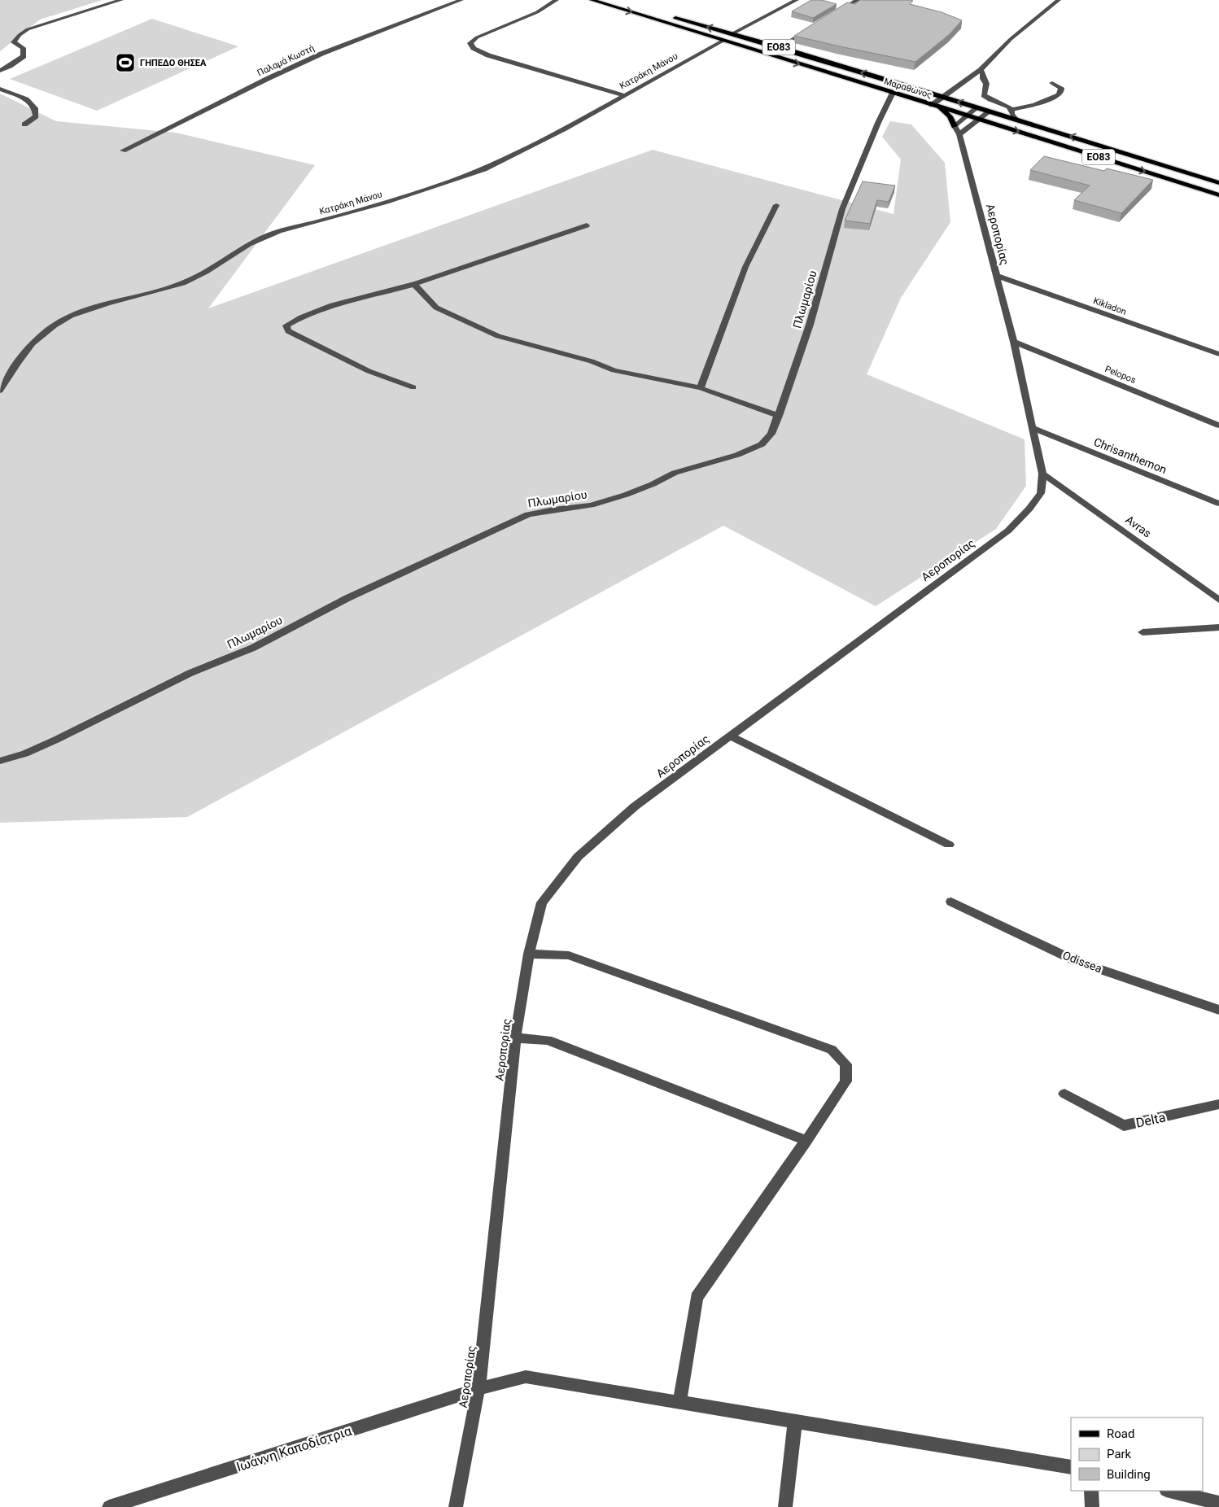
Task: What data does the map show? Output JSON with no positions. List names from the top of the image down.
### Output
{
  "streets": {
    "main road": ["ΕΟ83", "Μαραθώνος"],
    "street": [
      "Παλαμά Κωστή",
      "Κατράκη Μάνου",
      "Αεροπορίας",
      "Πλωμαρίου",
      "Kikladon",
      "Pelopos",
      "Chrisanthemon",
      "Avras",
      "Odissea",
      "Delta",
      "Ιωάννη Καποδίστρια"
    ]
  },
  "crossings": [
    ["Κατράκη Μάνου", "Μαραθώνος"],
    ["Μαραθώνος", "Πλωμαρίου"],
    ["Αεροπορίας", "Kikladon"],
    ["Αεροπορίας", "Pelopos"],
    ["Αεροπορίας", "Chrisanthemon"],
    ["Αεροπορίας", "Avras"],
    ["Αεροπορίας", "Ιωάννη Καποδίστρια"]
  ],
  "places": {
    "sports": ["ΓΗΠΕΔΟ ΘΗΣΕΑ"]
  },
  "legend": ["Road", "Park", "Building"]
}
